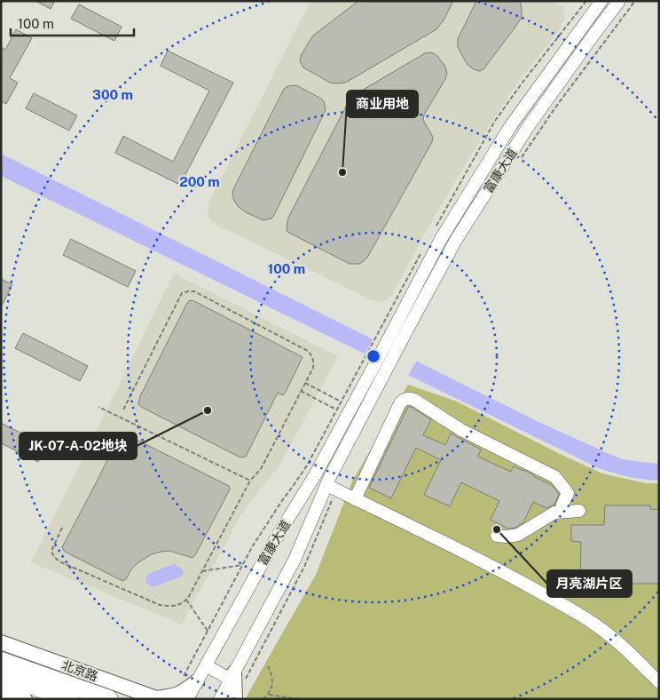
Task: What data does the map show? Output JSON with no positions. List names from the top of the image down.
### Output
{
  "streets": {
    "main road": ["北京路"],
    "street": ["富康大道"]
  },
  "places": ["商业用地", "JK-07-A-02地块", "月亮湖片区"],
  "scale_bar": "100 m",
  "rings": ["300 m", "200 m", "100 m"]
}
